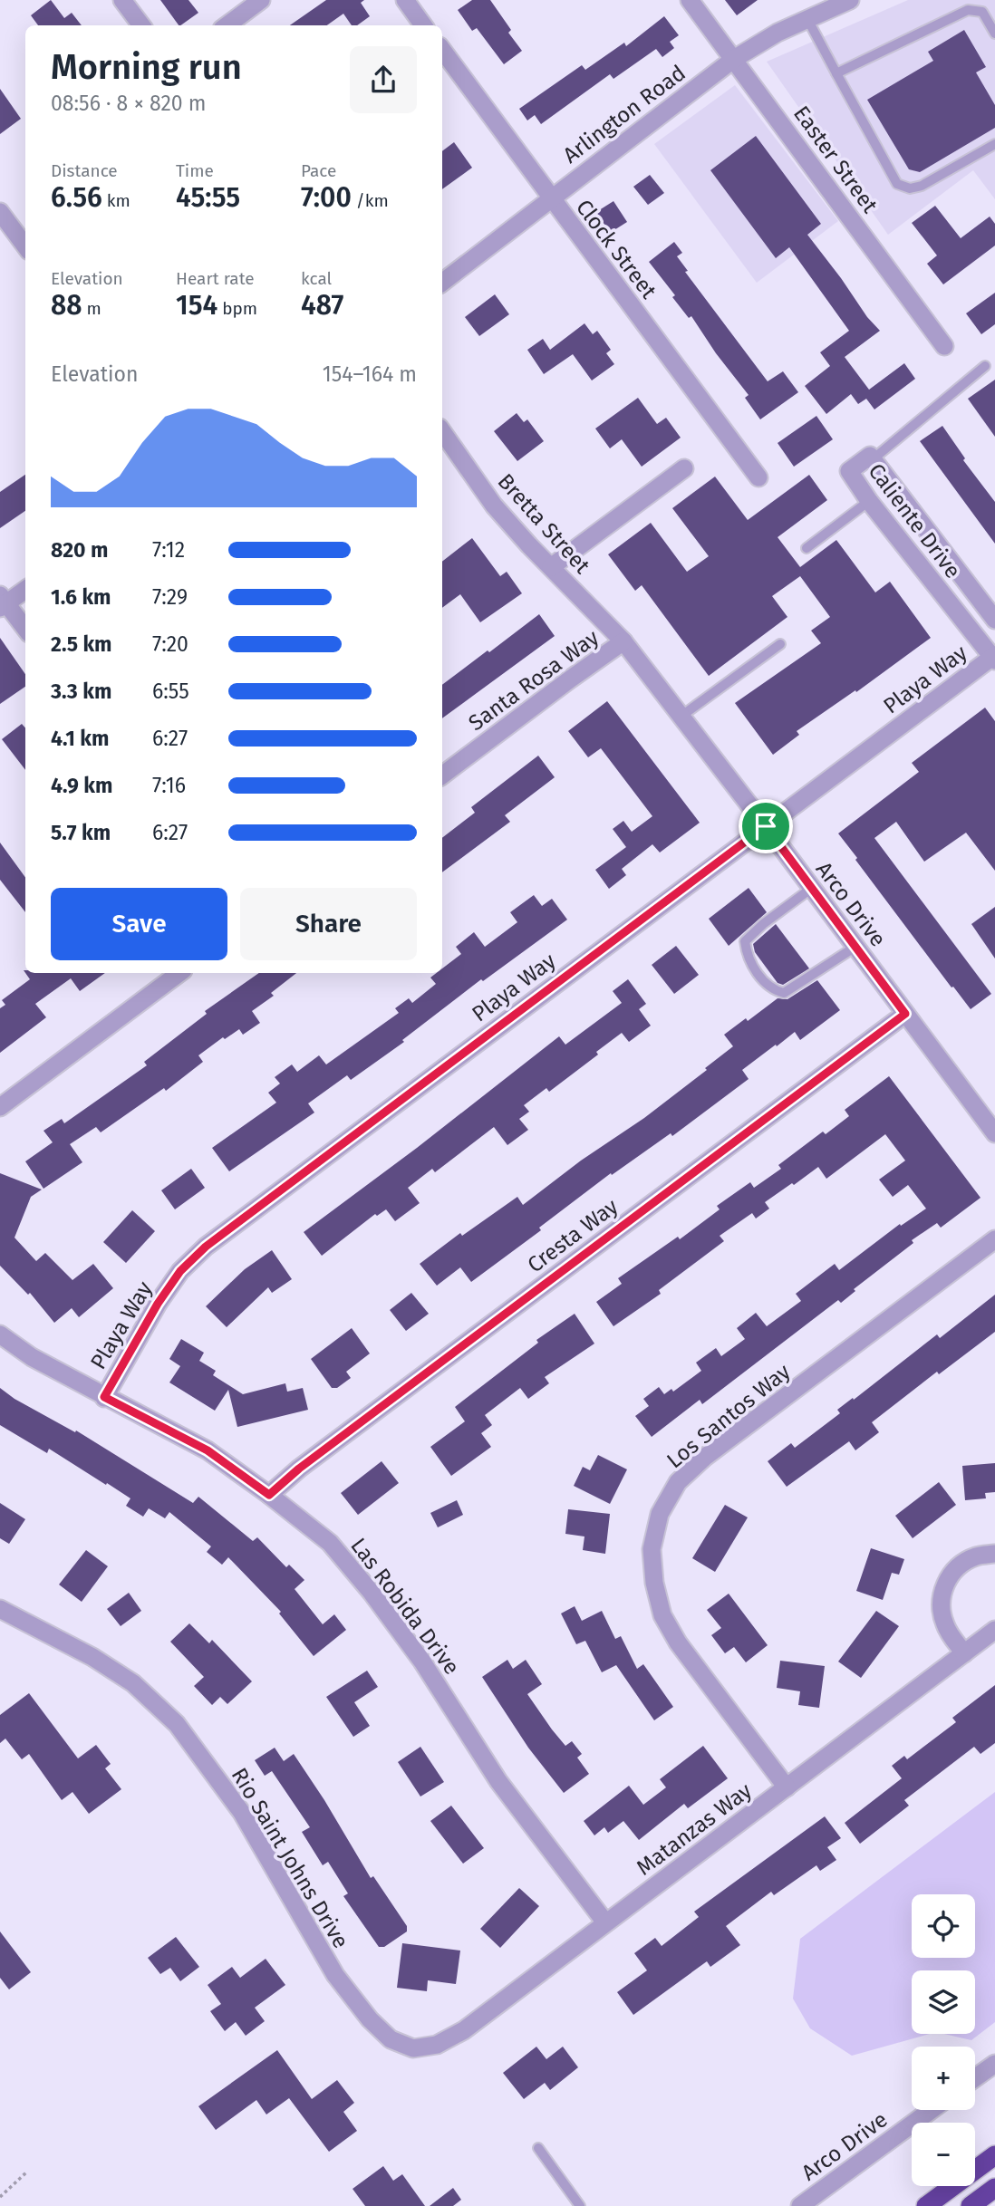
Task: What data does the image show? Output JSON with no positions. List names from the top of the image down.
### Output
{
  "streets": {
    "street": [
      "Arlington Road",
      "Easter Street",
      "Clock Street",
      "Caliente Drive",
      "Bretta Street",
      "Playa Way",
      "Santa Rosa Way",
      "Arco Drive",
      "Cresta Way",
      "Los Santos Way",
      "Las Robida Drive",
      "Matanzas Way",
      "Rio Saint Johns Drive"
    ]
  },
  "crossings": [
    ["Arlington Road", "Easter Street"],
    ["Arlington Road", "Clock Street"],
    ["Caliente Drive", "Playa Way"],
    ["Bretta Street", "Santa Rosa Way"],
    ["Bretta Street", "Arco Drive"],
    ["Playa Way", "Arco Drive"],
    ["Playa Way", "Las Robida Drive"],
    ["Santa Rosa Way", "Arco Drive"],
    ["Arco Drive", "Cresta Way"],
    ["Cresta Way", "Las Robida Drive"],
    ["Los Santos Way", "Matanzas Way"],
    ["Las Robida Drive", "Matanzas Way"],
    ["Matanzas Way", "Rio Saint Johns Drive"]
  ],
  "page": {
    "heading": ["Morning run", "08:56 · 8 × 820 m"],
    "stats": [
      ["Distance", "6.56 km"],
      ["Time", "45:55"],
      ["Pace", "7:00 /km"],
      ["Elevation", "88 m"],
      ["Heart rate", "154 bpm"],
      ["kcal", "487"]
    ],
    "chart": ["Elevation", "154–164 m"],
    "list": [
      {
        "name": "820 m",
        "note": "7:12"
      },
      {
        "name": "1.6 km",
        "note": "7:29"
      },
      {
        "name": "2.5 km",
        "note": "7:20"
      },
      {
        "name": "3.3 km",
        "note": "6:55"
      },
      {
        "name": "4.1 km",
        "note": "6:27"
      },
      {
        "name": "4.9 km",
        "note": "7:16"
      },
      {
        "name": "5.7 km",
        "note": "6:27"
      }
    ],
    "buttons": ["Save", "Share"],
    "map_buttons": ["+", "−"]
  }
}
